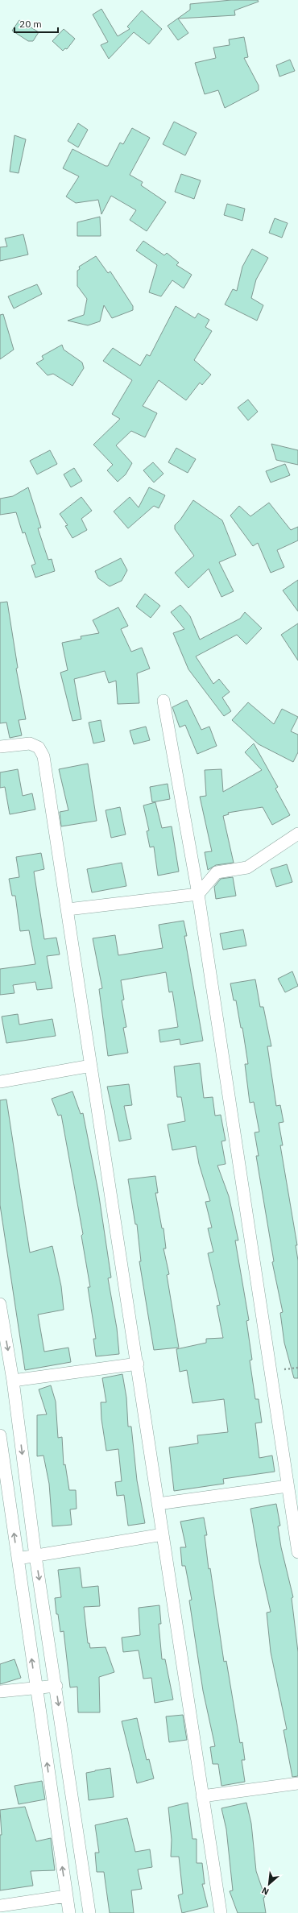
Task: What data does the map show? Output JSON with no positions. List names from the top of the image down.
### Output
{
  "scale_bar": "20 m",
  "north": "bottom left"
}
